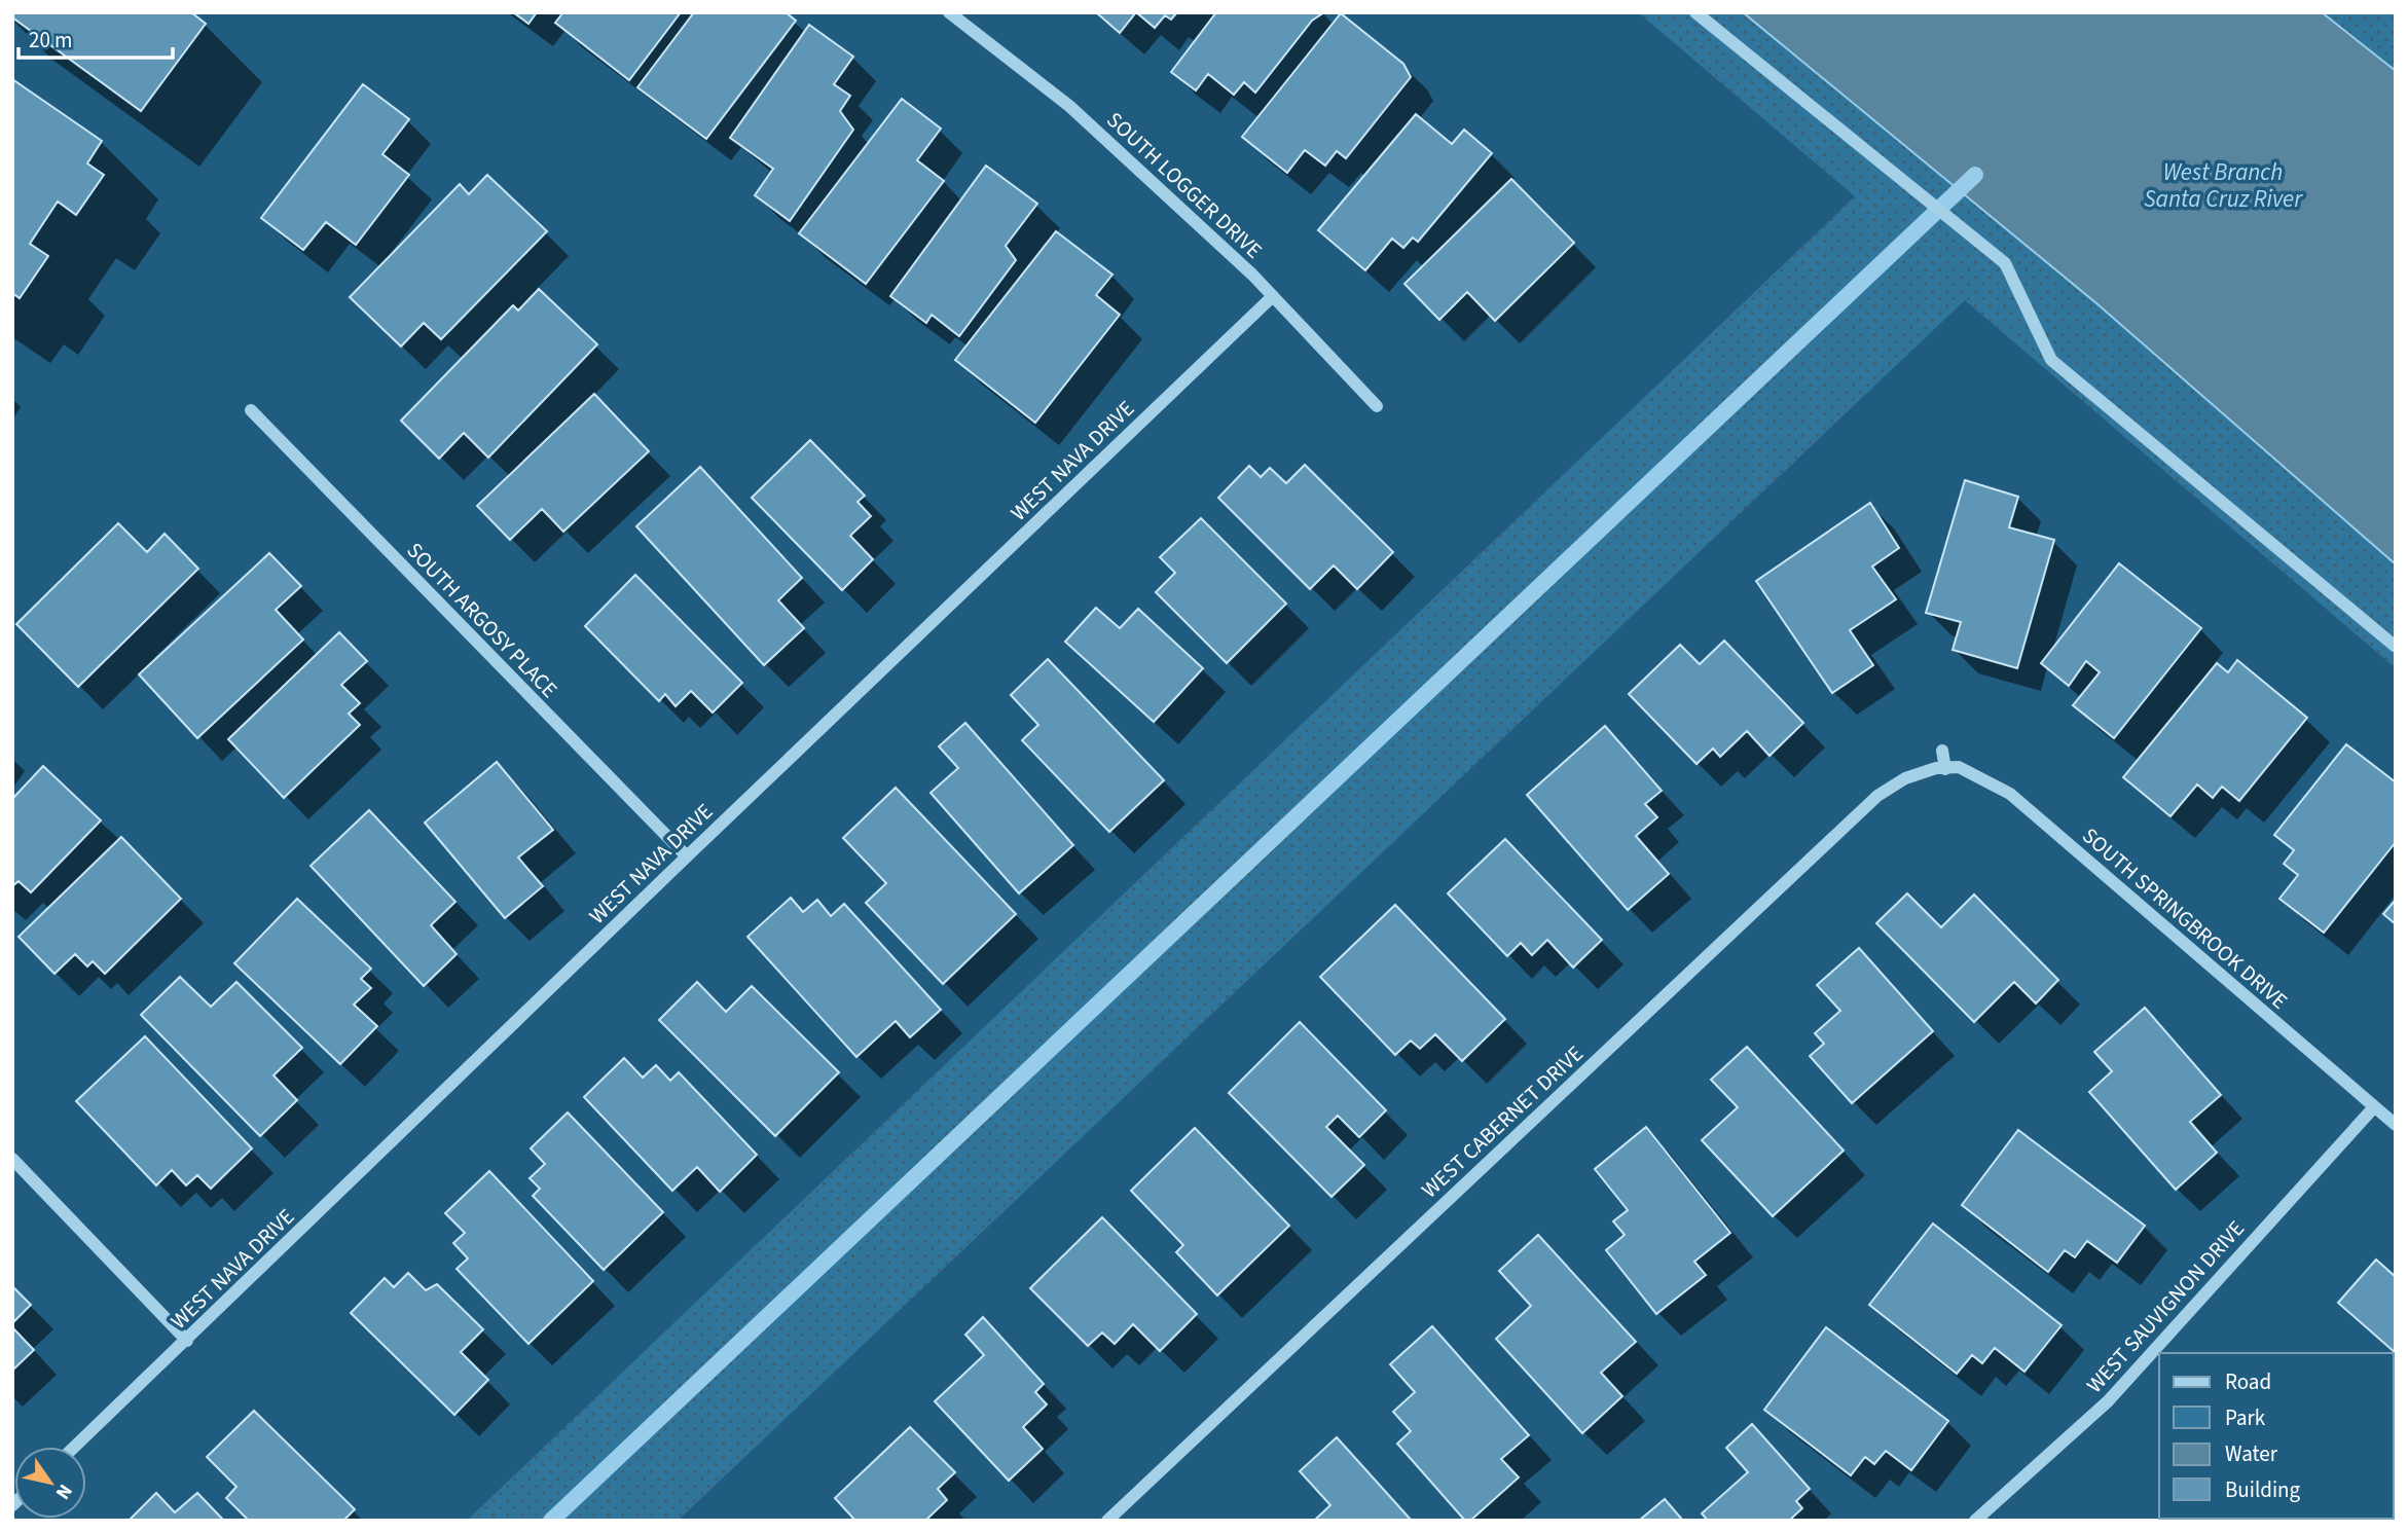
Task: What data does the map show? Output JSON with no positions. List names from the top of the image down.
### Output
{
  "streets": {
    "street": [
      "SOUTH LOGGER DRIVE",
      "WEST NAVA DRIVE",
      "SOUTH ARGOSY PLACE",
      "SOUTH SPRINGBROOK DRIVE",
      "WEST CABERNET DRIVE",
      "WEST SAUVIGNON DRIVE"
    ]
  },
  "crossings": [
    ["SOUTH LOGGER DRIVE", "WEST NAVA DRIVE"],
    ["WEST NAVA DRIVE", "SOUTH ARGOSY PLACE"],
    ["SOUTH SPRINGBROOK DRIVE", "WEST CABERNET DRIVE"],
    ["SOUTH SPRINGBROOK DRIVE", "WEST SAUVIGNON DRIVE"]
  ],
  "water": ["West Branch Santa Cruz River"],
  "legend": [
    "Road",
    "Park",
    "Water",
    "Building"
  ],
  "scale_bar": "20 m",
  "north": "bottom right"
}
